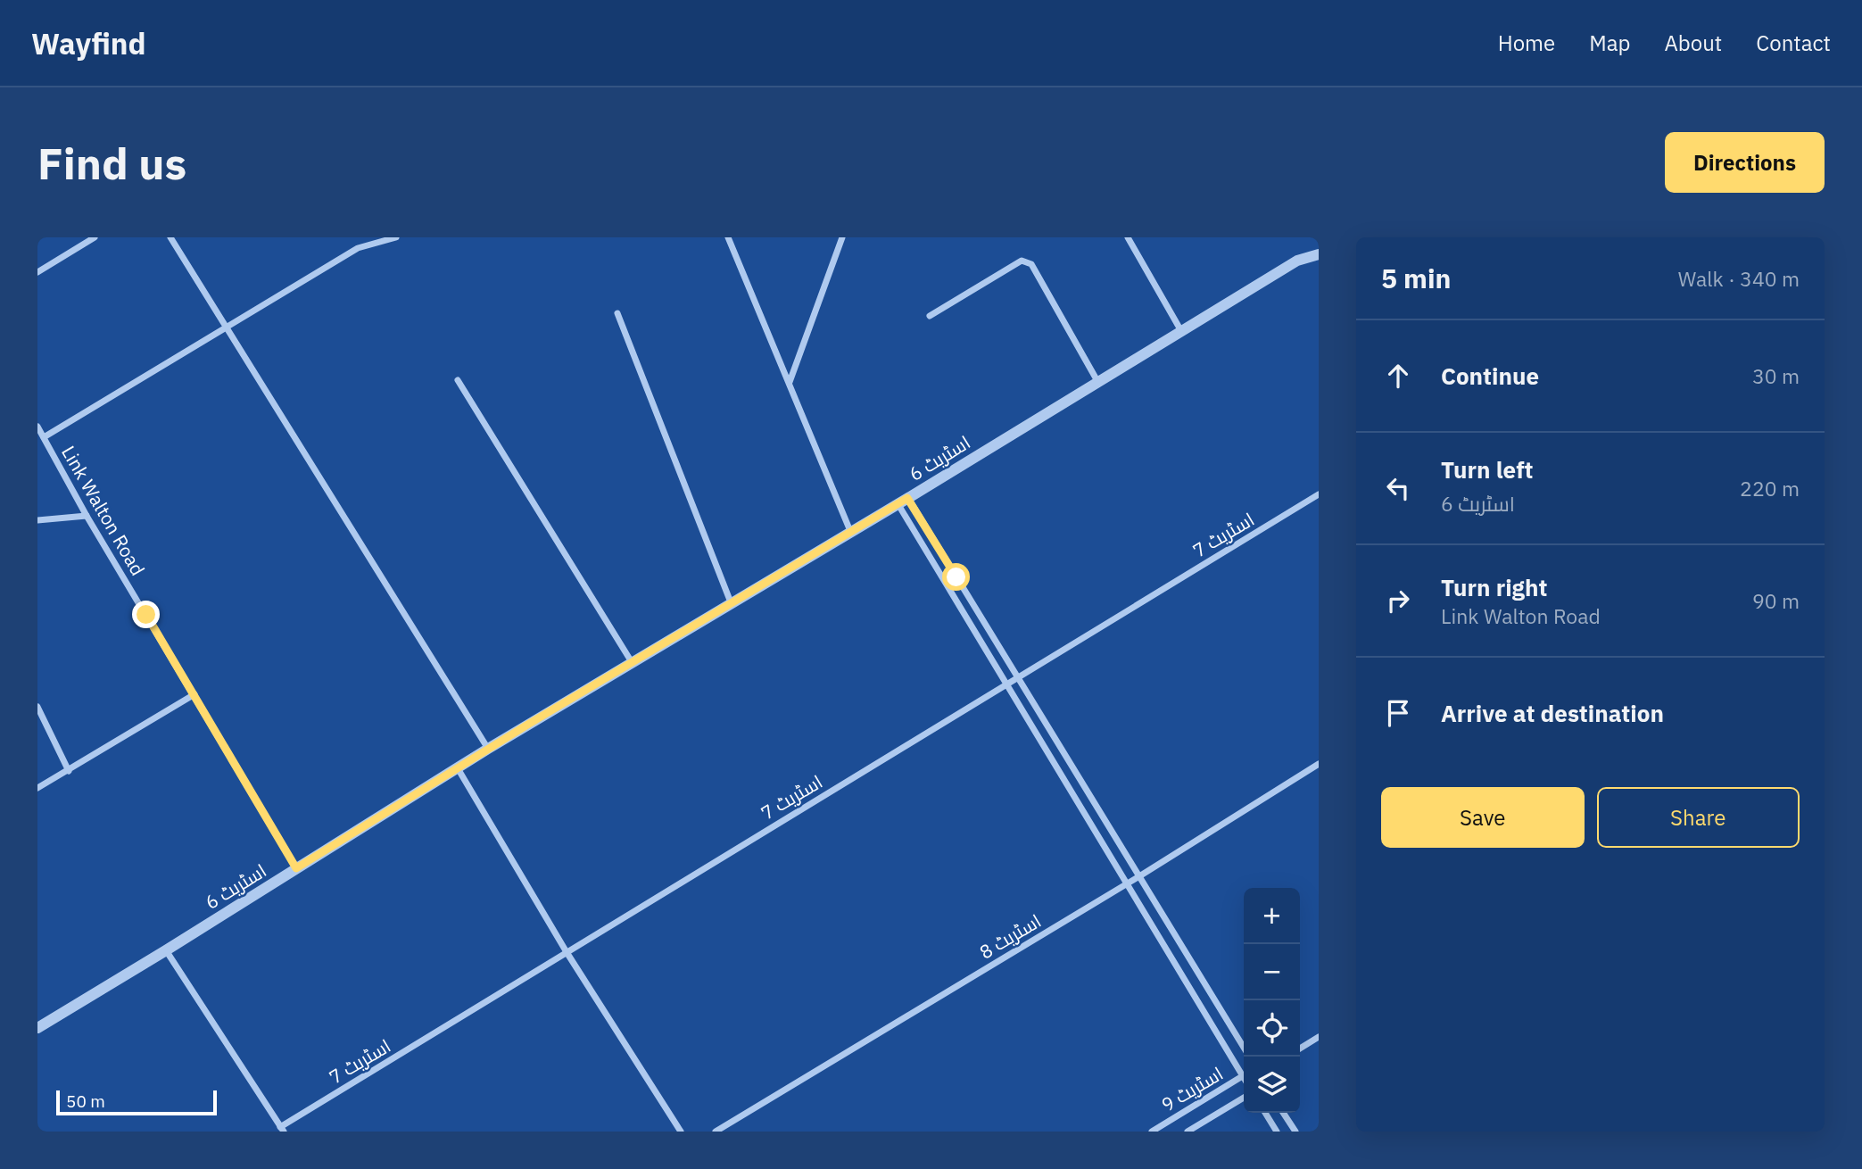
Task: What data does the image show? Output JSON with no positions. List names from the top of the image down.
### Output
{
  "streets": {
    "street": [
      "اسٹریٹ 6",
      "Link Walton Road",
      "اسٹریٹ 7",
      "اسٹریٹ 8",
      "اسٹریٹ 9"
    ]
  },
  "crossings": [
    ["اسٹریٹ 6", "Link Walton Road"]
  ],
  "scale_bar": "50 m",
  "page": {
    "header": "Wayfind",
    "nav": [
      "Home",
      "Map",
      "About",
      "Contact"
    ],
    "buttons": [
      "Directions",
      ["Save", "Share"]
    ],
    "title": "Find us",
    "heading": ["5 min", "Walk · 340 m"],
    "list": [
      ["Continue", "30 m"],
      ["Turn left", "اسٹریٹ 6", "220 m"],
      ["Turn right", "Link Walton Road", "90 m"],
      "Arrive at destination"
    ],
    "map_buttons": ["+", "−"],
    "scale": "50 m"
  }
}
